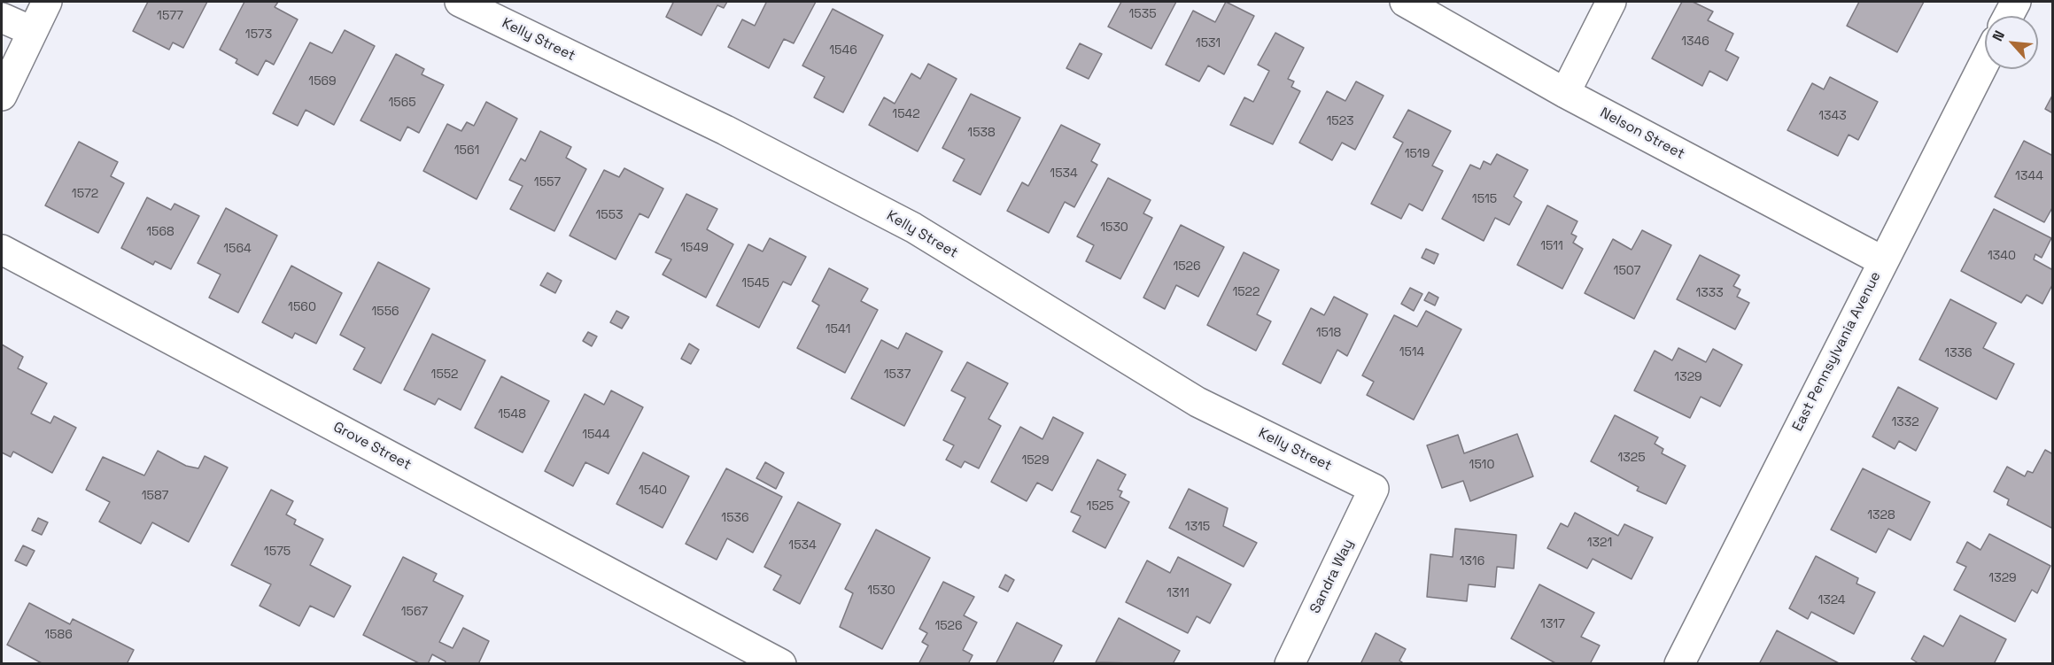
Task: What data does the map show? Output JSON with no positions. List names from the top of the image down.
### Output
{
  "streets": {
    "street": [
      "Kelly Street",
      "Nelson Street",
      "East Pennsylvania Avenue",
      "Grove Street",
      "Sandra Way"
    ]
  },
  "crossings": [
    ["Kelly Street", "Sandra Way"],
    ["Nelson Street", "East Pennsylvania Avenue"]
  ],
  "house_numbers": [
    "1535",
    "1577",
    "1573",
    "1346",
    "1531",
    "1546",
    "1569",
    "1565",
    "1542",
    "1343",
    "1523",
    "1538",
    "1561",
    "1519",
    "1534",
    "1344",
    "1557",
    "1572",
    "1515",
    "1553",
    "1530",
    "1568",
    "1511",
    "1549",
    "1564",
    "1340",
    "1526",
    "1507",
    "1545",
    "1522",
    "1333",
    "1560",
    "1556",
    "1541",
    "1518",
    "1514",
    "1336",
    "1552",
    "1537",
    "1329",
    "1548",
    "1332",
    "1544",
    "1325",
    "1529",
    "1510",
    "1540",
    "1587",
    "1525",
    "1328",
    "1536",
    "1315",
    "1321",
    "1534",
    "1575",
    "1316",
    "1329",
    "1530",
    "1311",
    "1324",
    "1567",
    "1317",
    "1526",
    "1586"
  ],
  "north": "top left"
}
